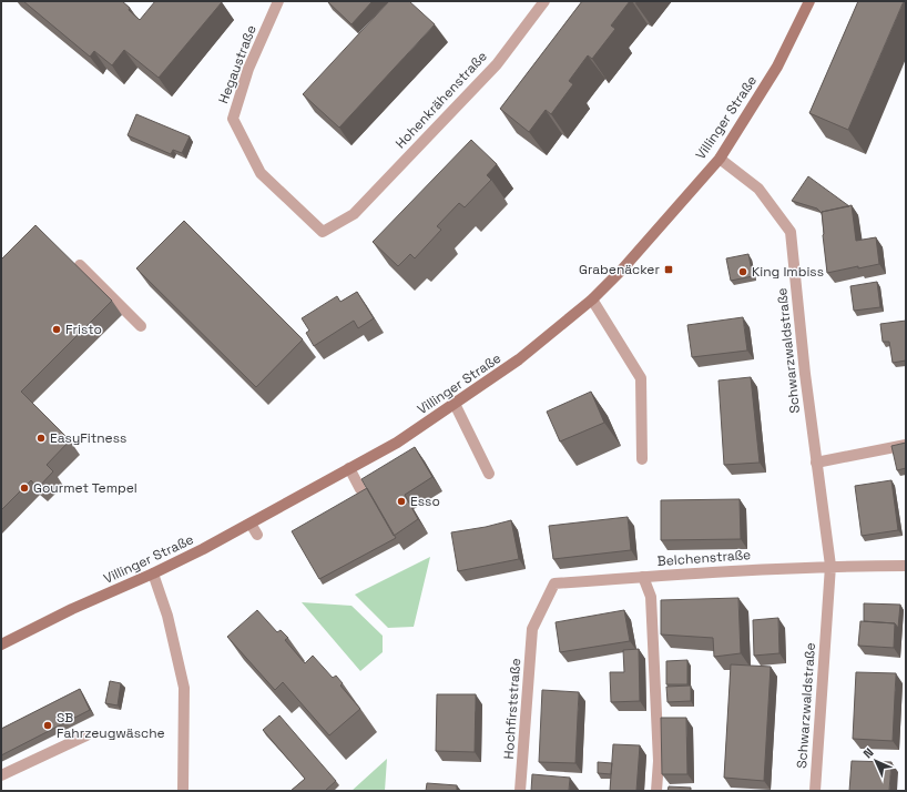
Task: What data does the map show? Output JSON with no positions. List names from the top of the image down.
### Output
{
  "streets": {
    "main road": ["Villinger Straße"],
    "street": [
      "Hegaustraße",
      "Hohenkrähenstraße",
      "Schwarzwaldstraße",
      "Belchenstraße",
      "Hochfirststraße"
    ]
  },
  "crossings": [
    ["Hegaustraße", "Hohenkrähenstraße"],
    ["Villinger Straße", "Schwarzwaldstraße"],
    ["Schwarzwaldstraße", "Belchenstraße"],
    ["Belchenstraße", "Hochfirststraße"]
  ],
  "places": {
    "transit": ["Grabenäcker"],
    "other": [
      "King Imbiss",
      "Fristo",
      "EasyFitness",
      "Gourmet Tempel",
      "Esso",
      "SB Fahrzeugwäsche"
    ]
  },
  "north": "top left"
}
